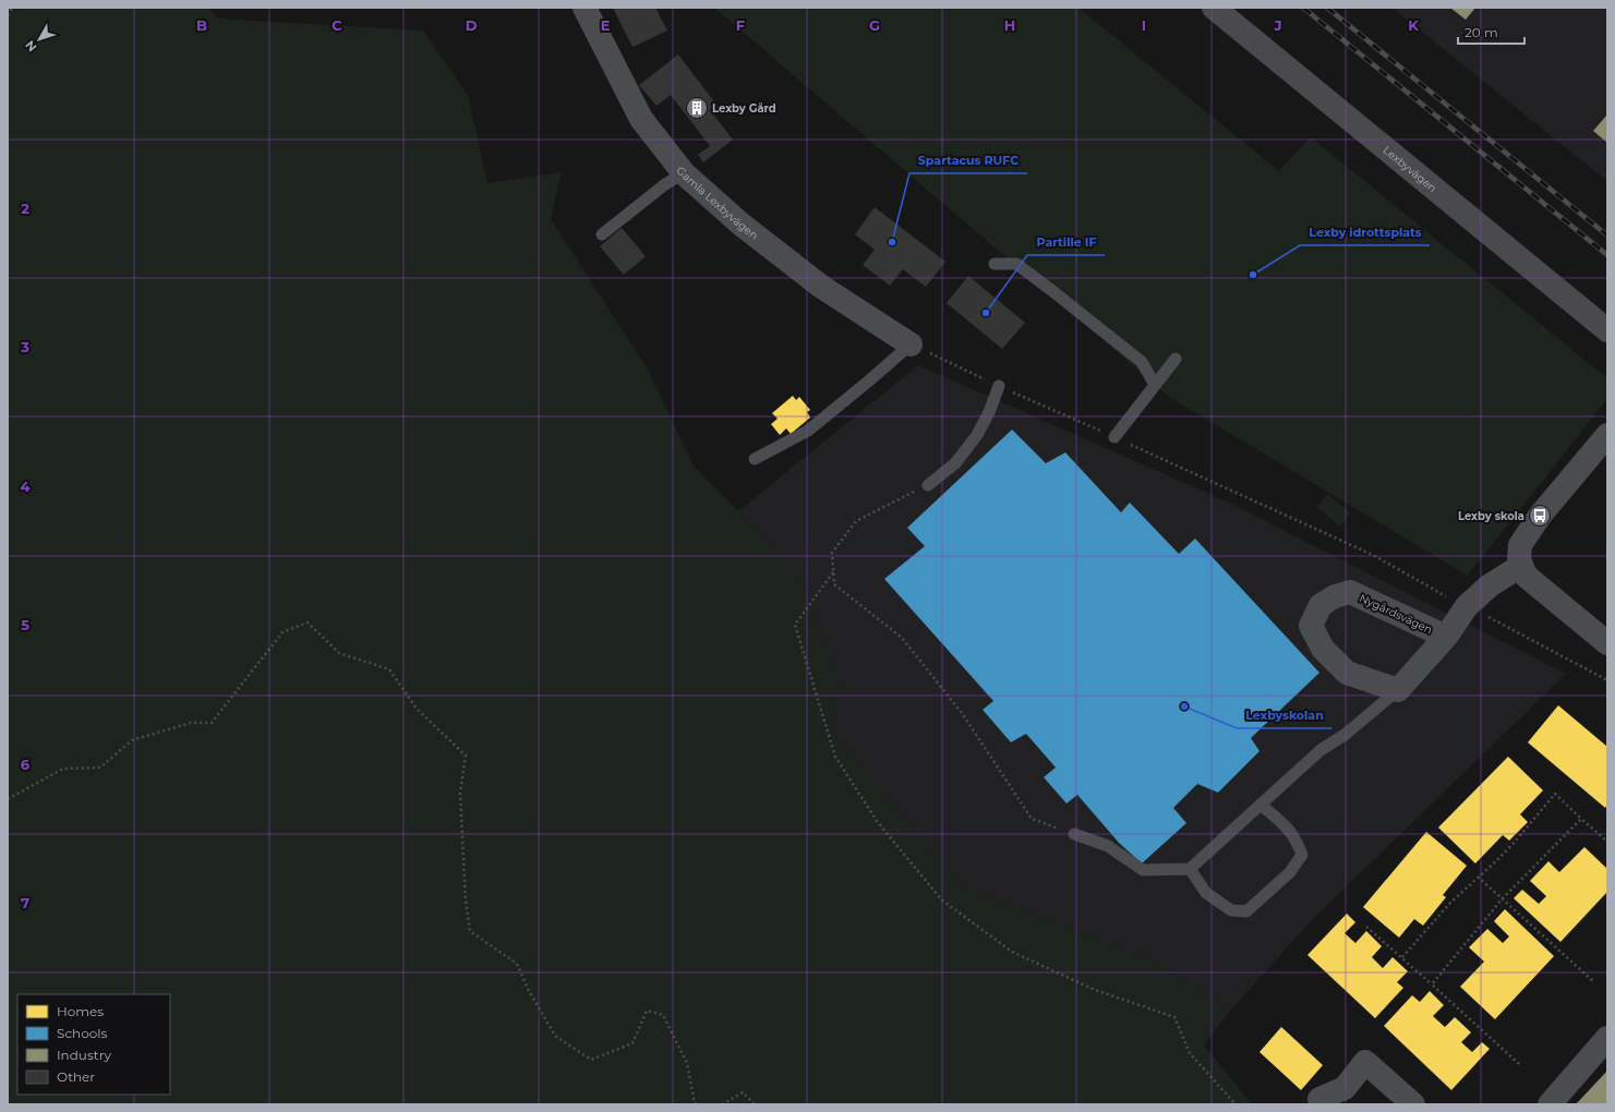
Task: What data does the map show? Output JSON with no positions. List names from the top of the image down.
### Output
{
  "streets": {
    "street": ["Lexbyvägen", "Gamla Lexbyvägen", "Nygårdsvägen"]
  },
  "places": {
    "building": ["Lexby Gård"],
    "other": [
      "Spartacus RUFC",
      "Lexby idrottsplats",
      "Partille IF",
      "Lexbyskolan"
    ],
    "bus stop": ["Lexby skola"]
  },
  "legend": [
    "Homes",
    "Schools",
    "Industry",
    "Other"
  ],
  "scale_bar": "20 m",
  "north": "bottom left",
  "grid": {
    "columns": [
      "B",
      "C",
      "D",
      "E",
      "F",
      "G",
      "H",
      "I",
      "J",
      "K"
    ],
    "rows": [
      "2",
      "3",
      "4",
      "5",
      "6",
      "7"
    ]
  }
}
